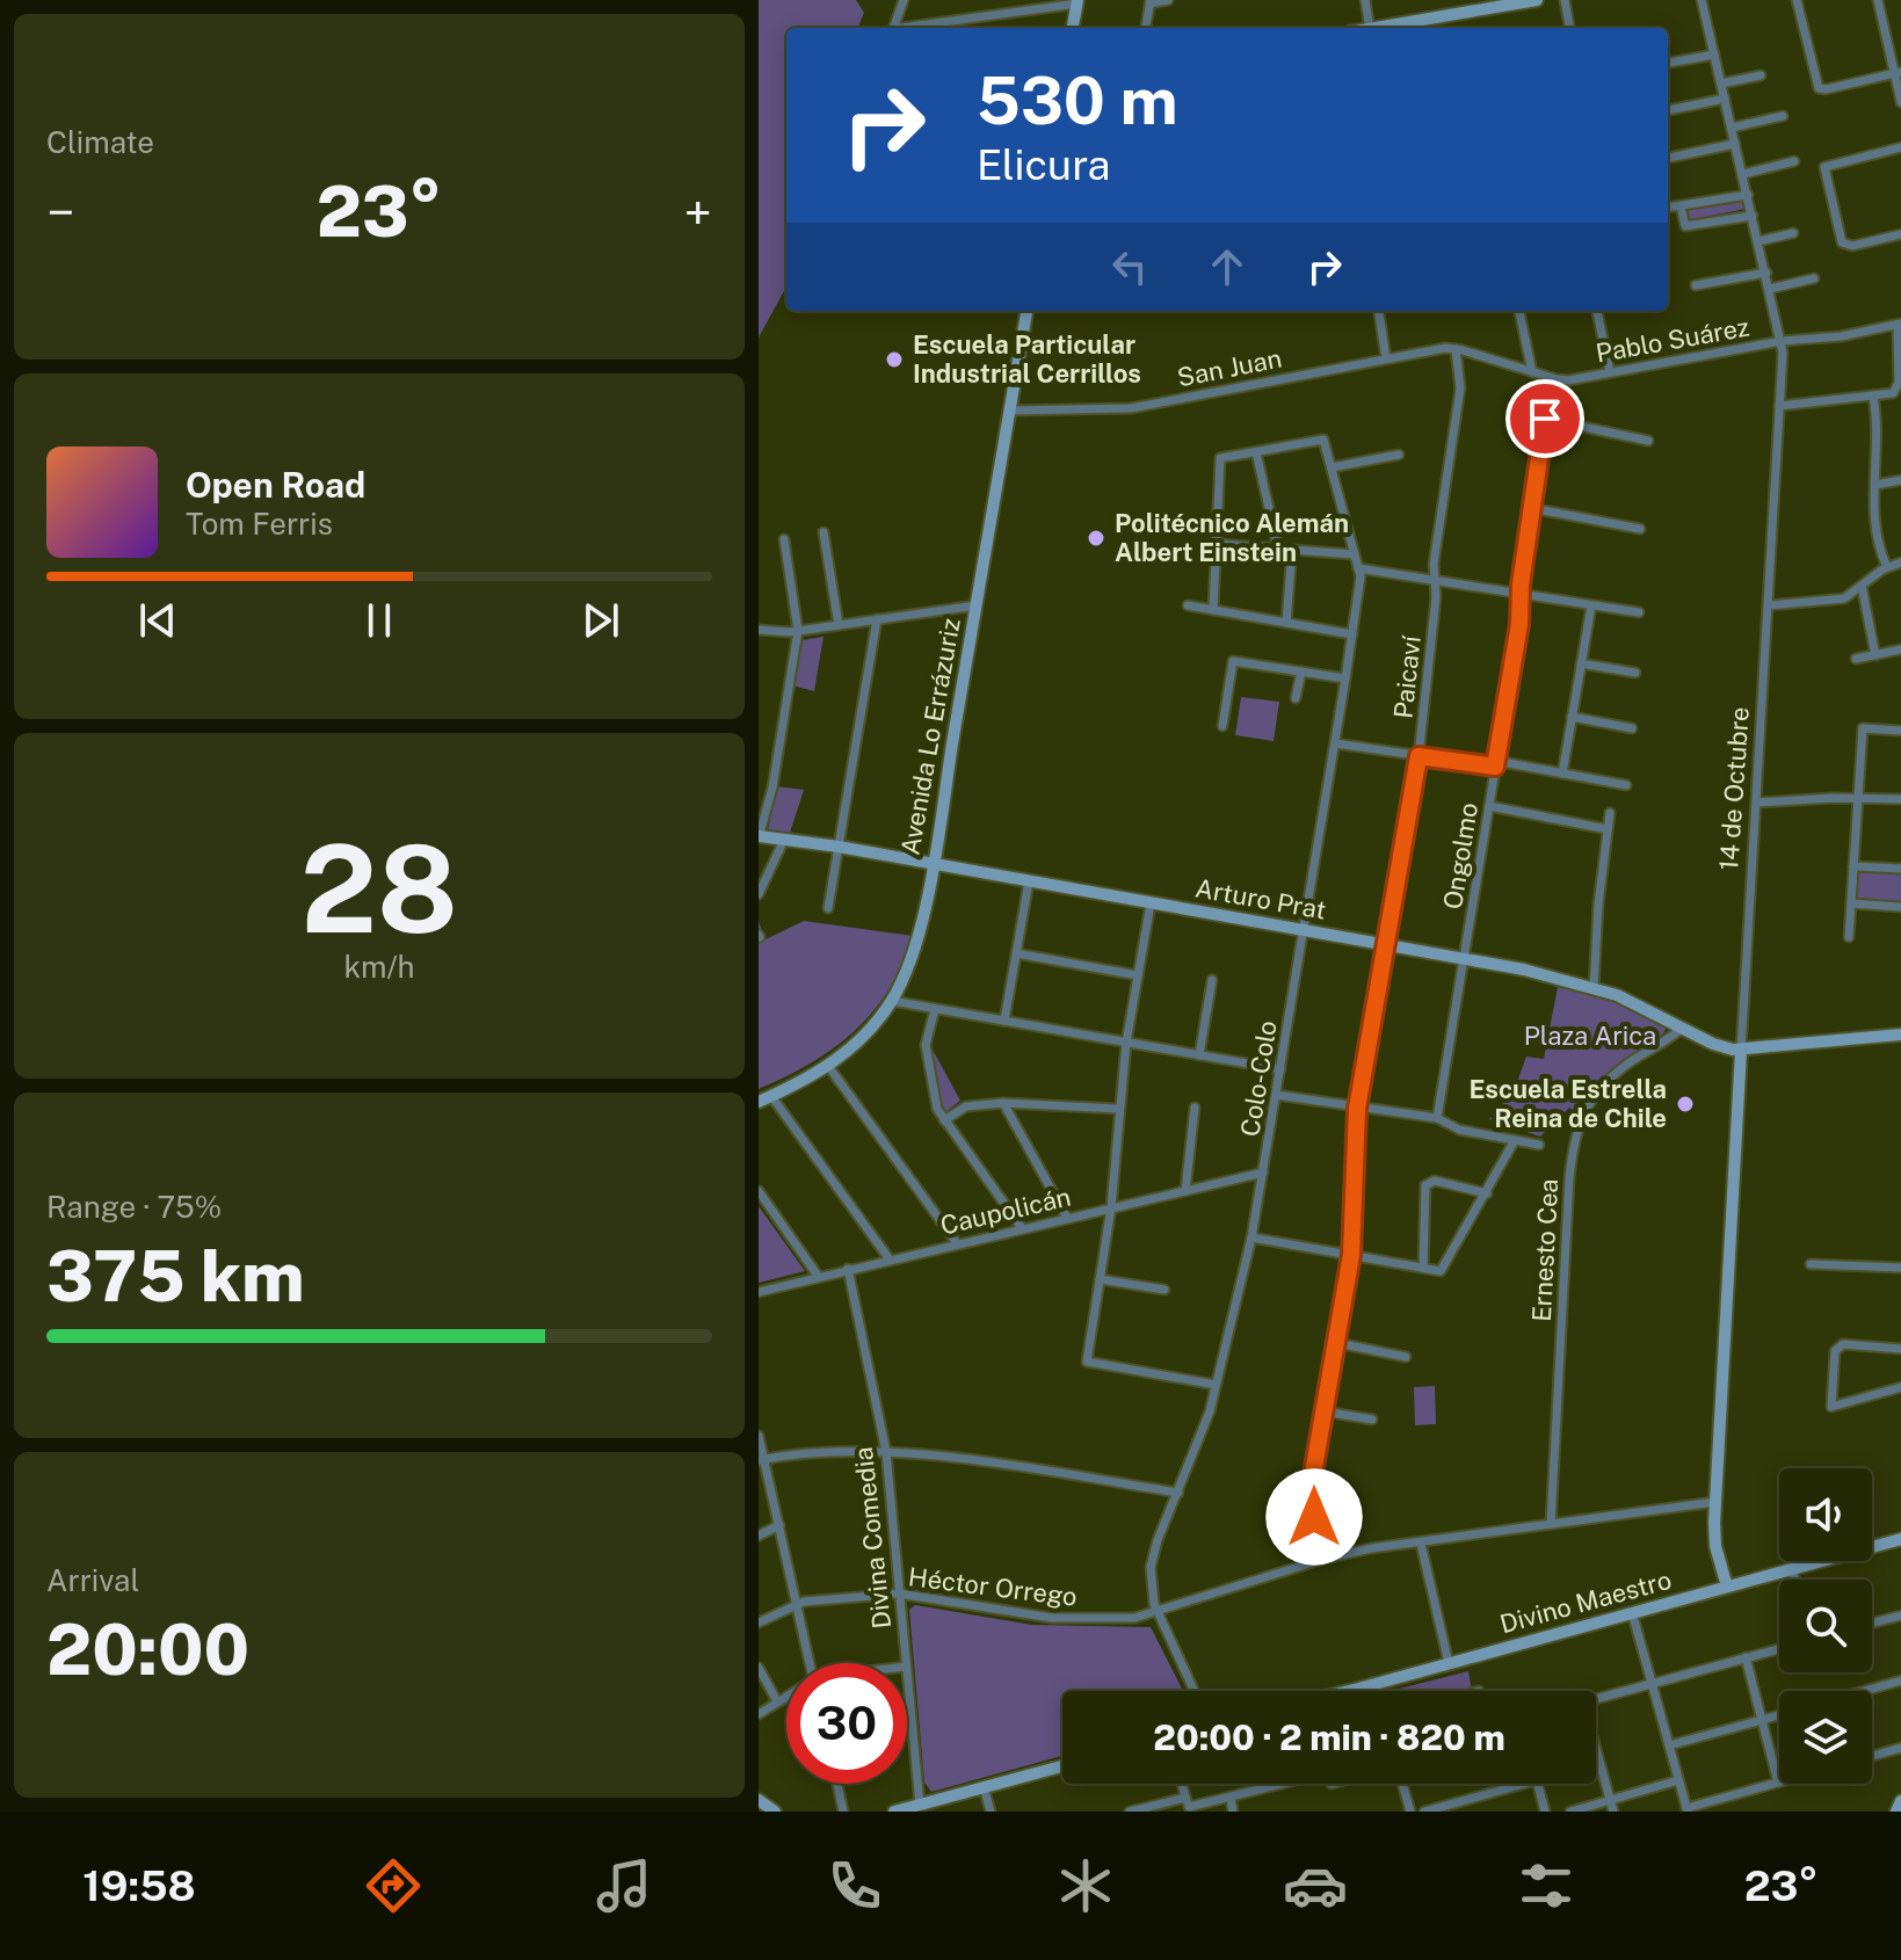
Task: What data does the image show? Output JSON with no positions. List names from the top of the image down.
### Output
{
  "streets": {
    "street": [
      "Pablo Suárez",
      "San Juan",
      "Paicaví",
      "Avenida Lo Errázuriz",
      "14 de Octubre",
      "Ongolmo",
      "Arturo Prat",
      "Colo-Colo",
      "Caupolicán",
      "Ernesto Cea",
      "Divina Comedia",
      "Héctor Orrego",
      "Divino Maestro"
    ]
  },
  "crossings": [
    ["Pablo Suárez", "San Juan"],
    ["Pablo Suárez", "Paicaví"],
    ["Pablo Suárez", "14 de Octubre"],
    ["Pablo Suárez", "Ongolmo"],
    ["San Juan", "Paicaví"],
    ["San Juan", "Avenida Lo Errázuriz"],
    ["Paicaví", "Arturo Prat"],
    ["Paicaví", "Héctor Orrego"],
    ["Avenida Lo Errázuriz", "Arturo Prat"],
    ["14 de Octubre", "Arturo Prat"],
    ["14 de Octubre", "Héctor Orrego"],
    ["14 de Octubre", "Divino Maestro"],
    ["Ongolmo", "Arturo Prat"],
    ["Arturo Prat", "Colo-Colo"],
    ["Arturo Prat", "Ernesto Cea"],
    ["Colo-Colo", "Caupolicán"],
    ["Colo-Colo", "Héctor Orrego"],
    ["Caupolicán", "Divina Comedia"],
    ["Ernesto Cea", "Héctor Orrego"],
    ["Divina Comedia", "Héctor Orrego"]
  ],
  "parks": ["Plaza Arica"],
  "places": ["Escuela Particular Industrial Cerrillos", "Politécnico Alemán Albert Einstein", "Escuela Estrella Reina de Chile"],
  "page": {
    "tile": [
      "Climate",
      ["28", "km/h"],
      ["Range · 75%", "375 km"],
      ["Arrival", "20:00"]
    ],
    "turn": ["530 m", "Elicura"],
    "heat": ["−", "23°", "+"],
    "song": ["Open Road", "Tom Ferris"],
    "limit": "30",
    "trip": "20:00 · 2 min · 820 m",
    "tabs": ["19:58", "23°"]
  }
}
